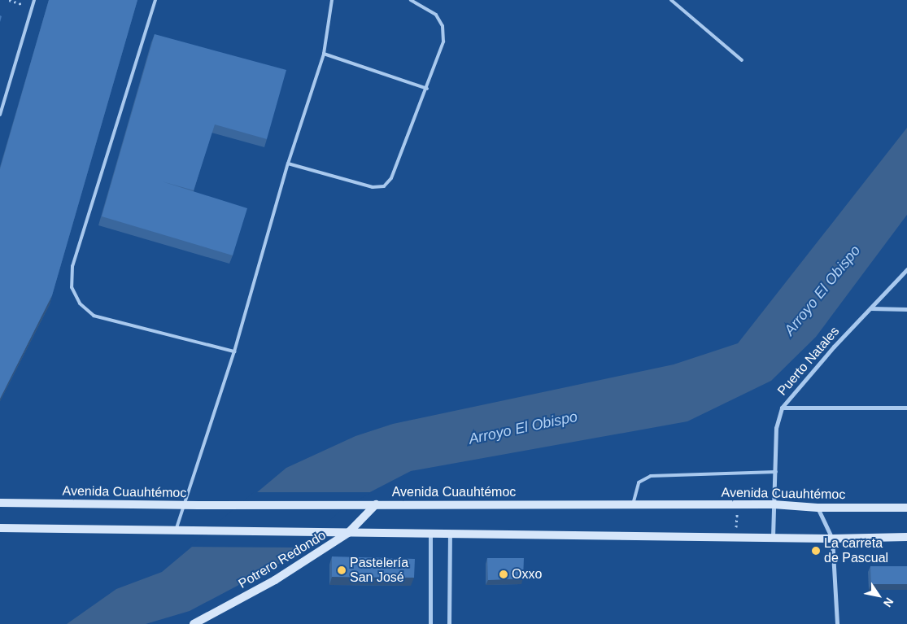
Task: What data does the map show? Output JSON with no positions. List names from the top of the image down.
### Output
{
  "streets": {
    "main road": ["Avenida Cuauhtémoc", "Potrero Redondo"],
    "street": ["Puerto Natales"]
  },
  "crossings": [
    ["Puerto Natales", "Avenida Cuauhtémoc"],
    ["Avenida Cuauhtémoc", "Potrero Redondo"]
  ],
  "water": ["Arroyo El Obispo"],
  "places": ["La carreta de Pascual", "Pastelería San José", "Oxxo"],
  "north": "bottom right"
}
